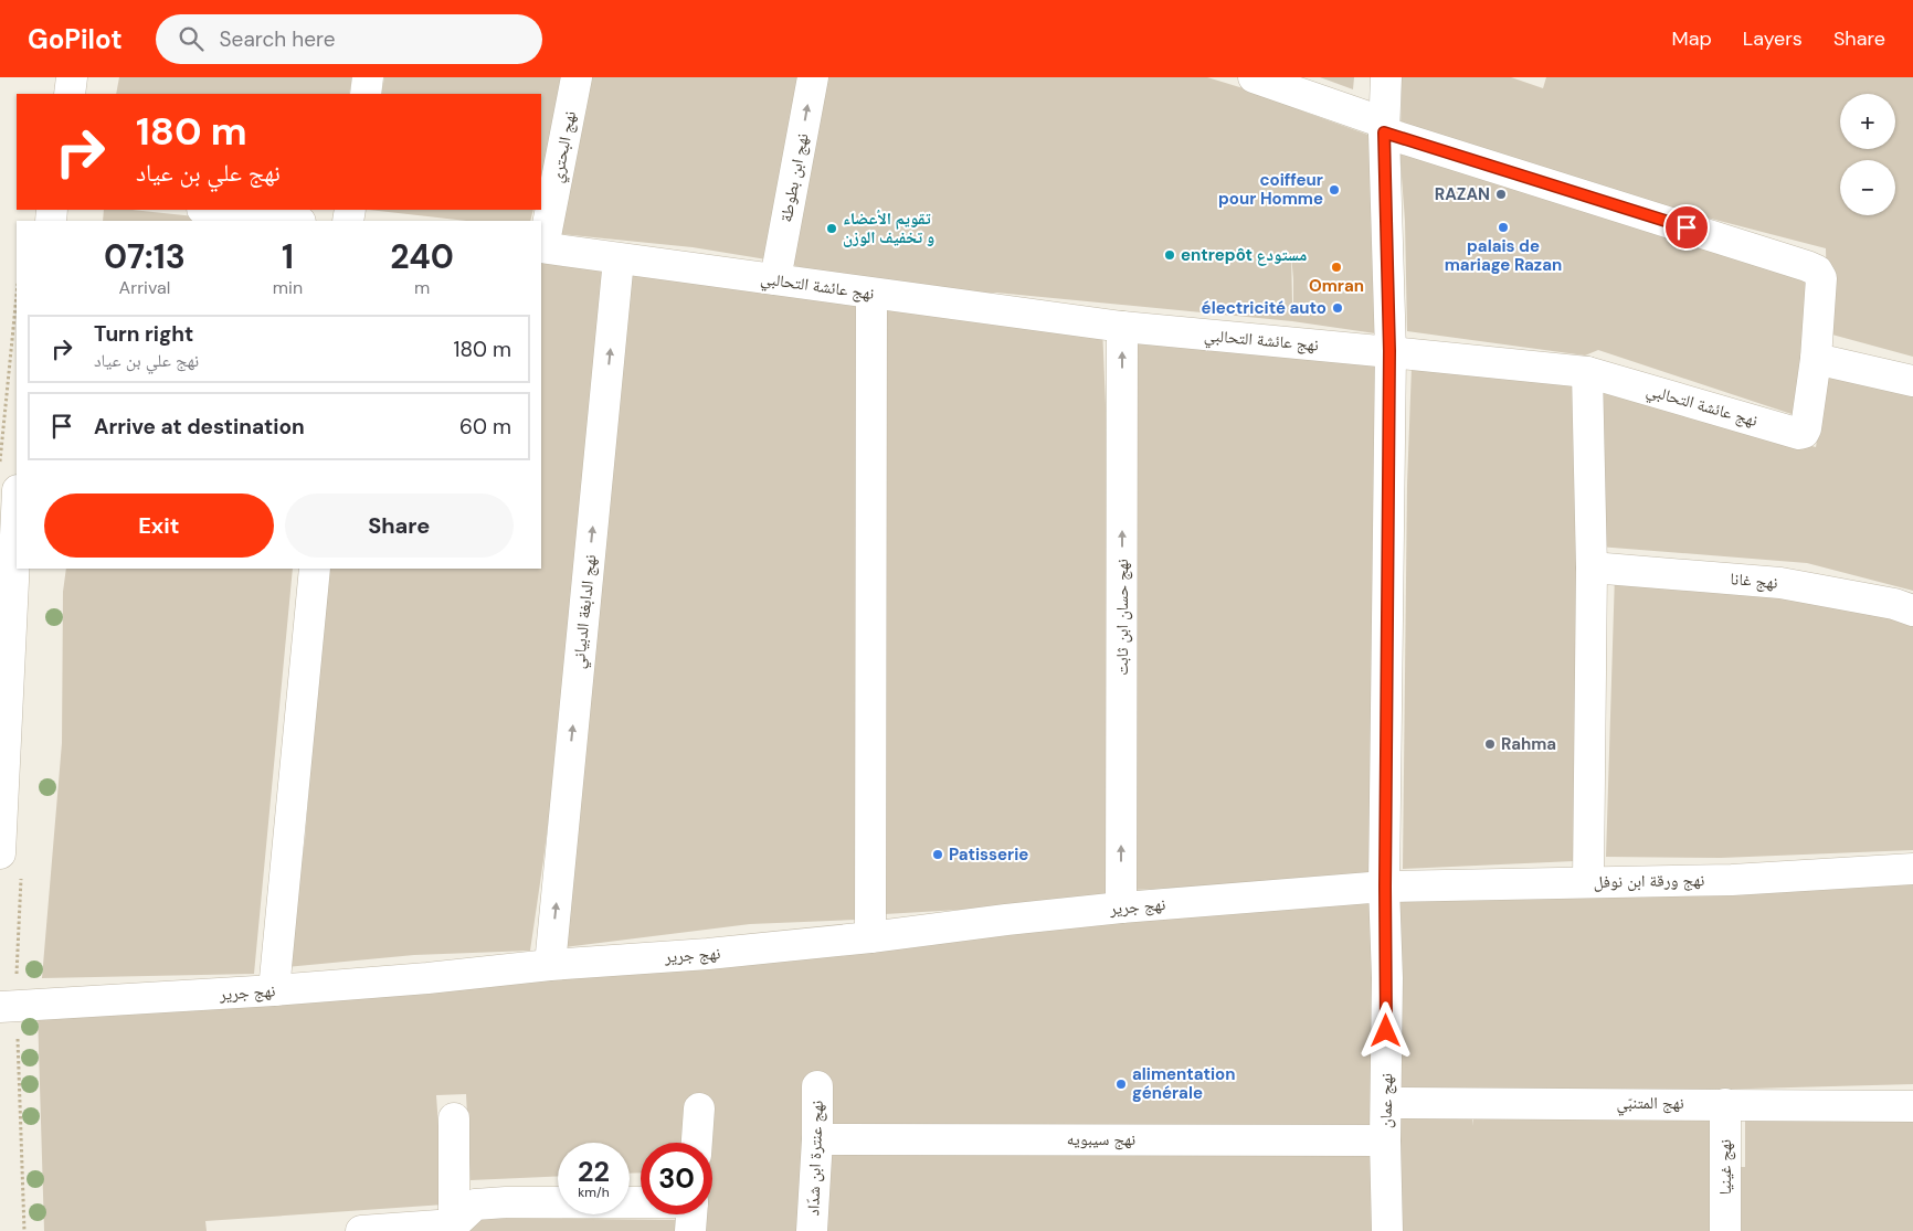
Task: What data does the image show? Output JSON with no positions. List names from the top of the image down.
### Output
{
  "streets": {
    "street": [
      "نهج البحتري",
      "نهج ابن بطوطة",
      "نهج عائشة التحالبي",
      "نهج غانا",
      "نهج الدابغة الدبياني",
      "نهج حسان ابن ثابت",
      "نهج ورقة ابن نوفل",
      "نهج جرير",
      "نهج عمان",
      "نهج المتنبّي",
      "نهج سيبويه",
      "نهج عنترة ابن شدّاد",
      "نهج غينيا"
    ]
  },
  "crossings": [
    ["نهج البحتري", "نهج عائشة التحالبي"],
    ["نهج ابن بطوطة", "نهج عائشة التحالبي"],
    ["نهج عائشة التحالبي", "نهج الدابغة الدبياني"],
    ["نهج عائشة التحالبي", "نهج حسان ابن ثابت"],
    ["نهج عائشة التحالبي", "نهج عمان"],
    ["نهج الدابغة الدبياني", "نهج جرير"],
    ["نهج حسان ابن ثابت", "نهج جرير"],
    ["نهج ورقة ابن نوفل", "نهج جرير"],
    ["نهج ورقة ابن نوفل", "نهج عمان"],
    ["نهج جرير", "نهج عمان"],
    ["نهج عمان", "نهج المتنبّي"],
    ["نهج عمان", "نهج سيبويه"],
    ["نهج المتنبّي", "نهج غينيا"],
    ["نهج سيبويه", "نهج عنترة ابن شدّاد"]
  ],
  "one_way": ["نهج ابن بطوطة"],
  "places": [
    "coiffeur pour Homme",
    "RAZAN",
    "palais de mariage Razan",
    "تقويم الأعضاء و تخفيف الوزن",
    "entrepôt مستودع",
    "Omran",
    "électricité auto",
    "Rahma",
    "Patisserie",
    "alimentation générale"
  ],
  "page": {
    "header": "GoPilot",
    "search": "Search here",
    "nav": ["Map", "Layers", "Share"],
    "map_buttons": ["+", "−"],
    "turn": ["180 m", "نهج علي بن عياد"],
    "eta": [
      "07:13",
      "Arrival",
      "1",
      "min",
      "240",
      "m"
    ],
    "list": [
      {
        "name": "Turn right",
        "note": "نهج علي بن عياد",
        "value": "180 m"
      },
      {
        "name": "Arrive at destination",
        "value": "60 m"
      }
    ],
    "buttons": ["Exit", "Share"],
    "speed": "22 km/h",
    "limit": "30"
  }
}
